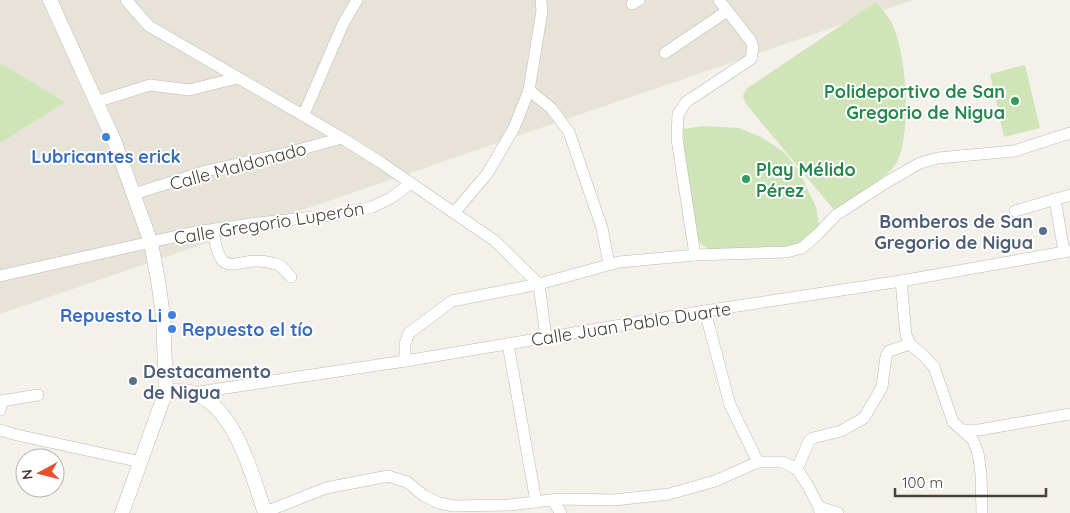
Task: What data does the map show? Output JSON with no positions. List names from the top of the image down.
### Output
{
  "streets": {
    "street": ["Calle Maldonado", "Calle Gregorio Luperón", "Calle Juan Pablo Duarte"]
  },
  "places": [
    "Polideportivo de San Gregorio de Nigua",
    "Lubricantes erick",
    "Play Mélido Pérez",
    "Bomberos de San Gregorio de Nigua",
    "Repuesto Li",
    "Repuesto el tío",
    "Destacamento de Nigua"
  ],
  "scale_bar": "100 m",
  "north": "left"
}
